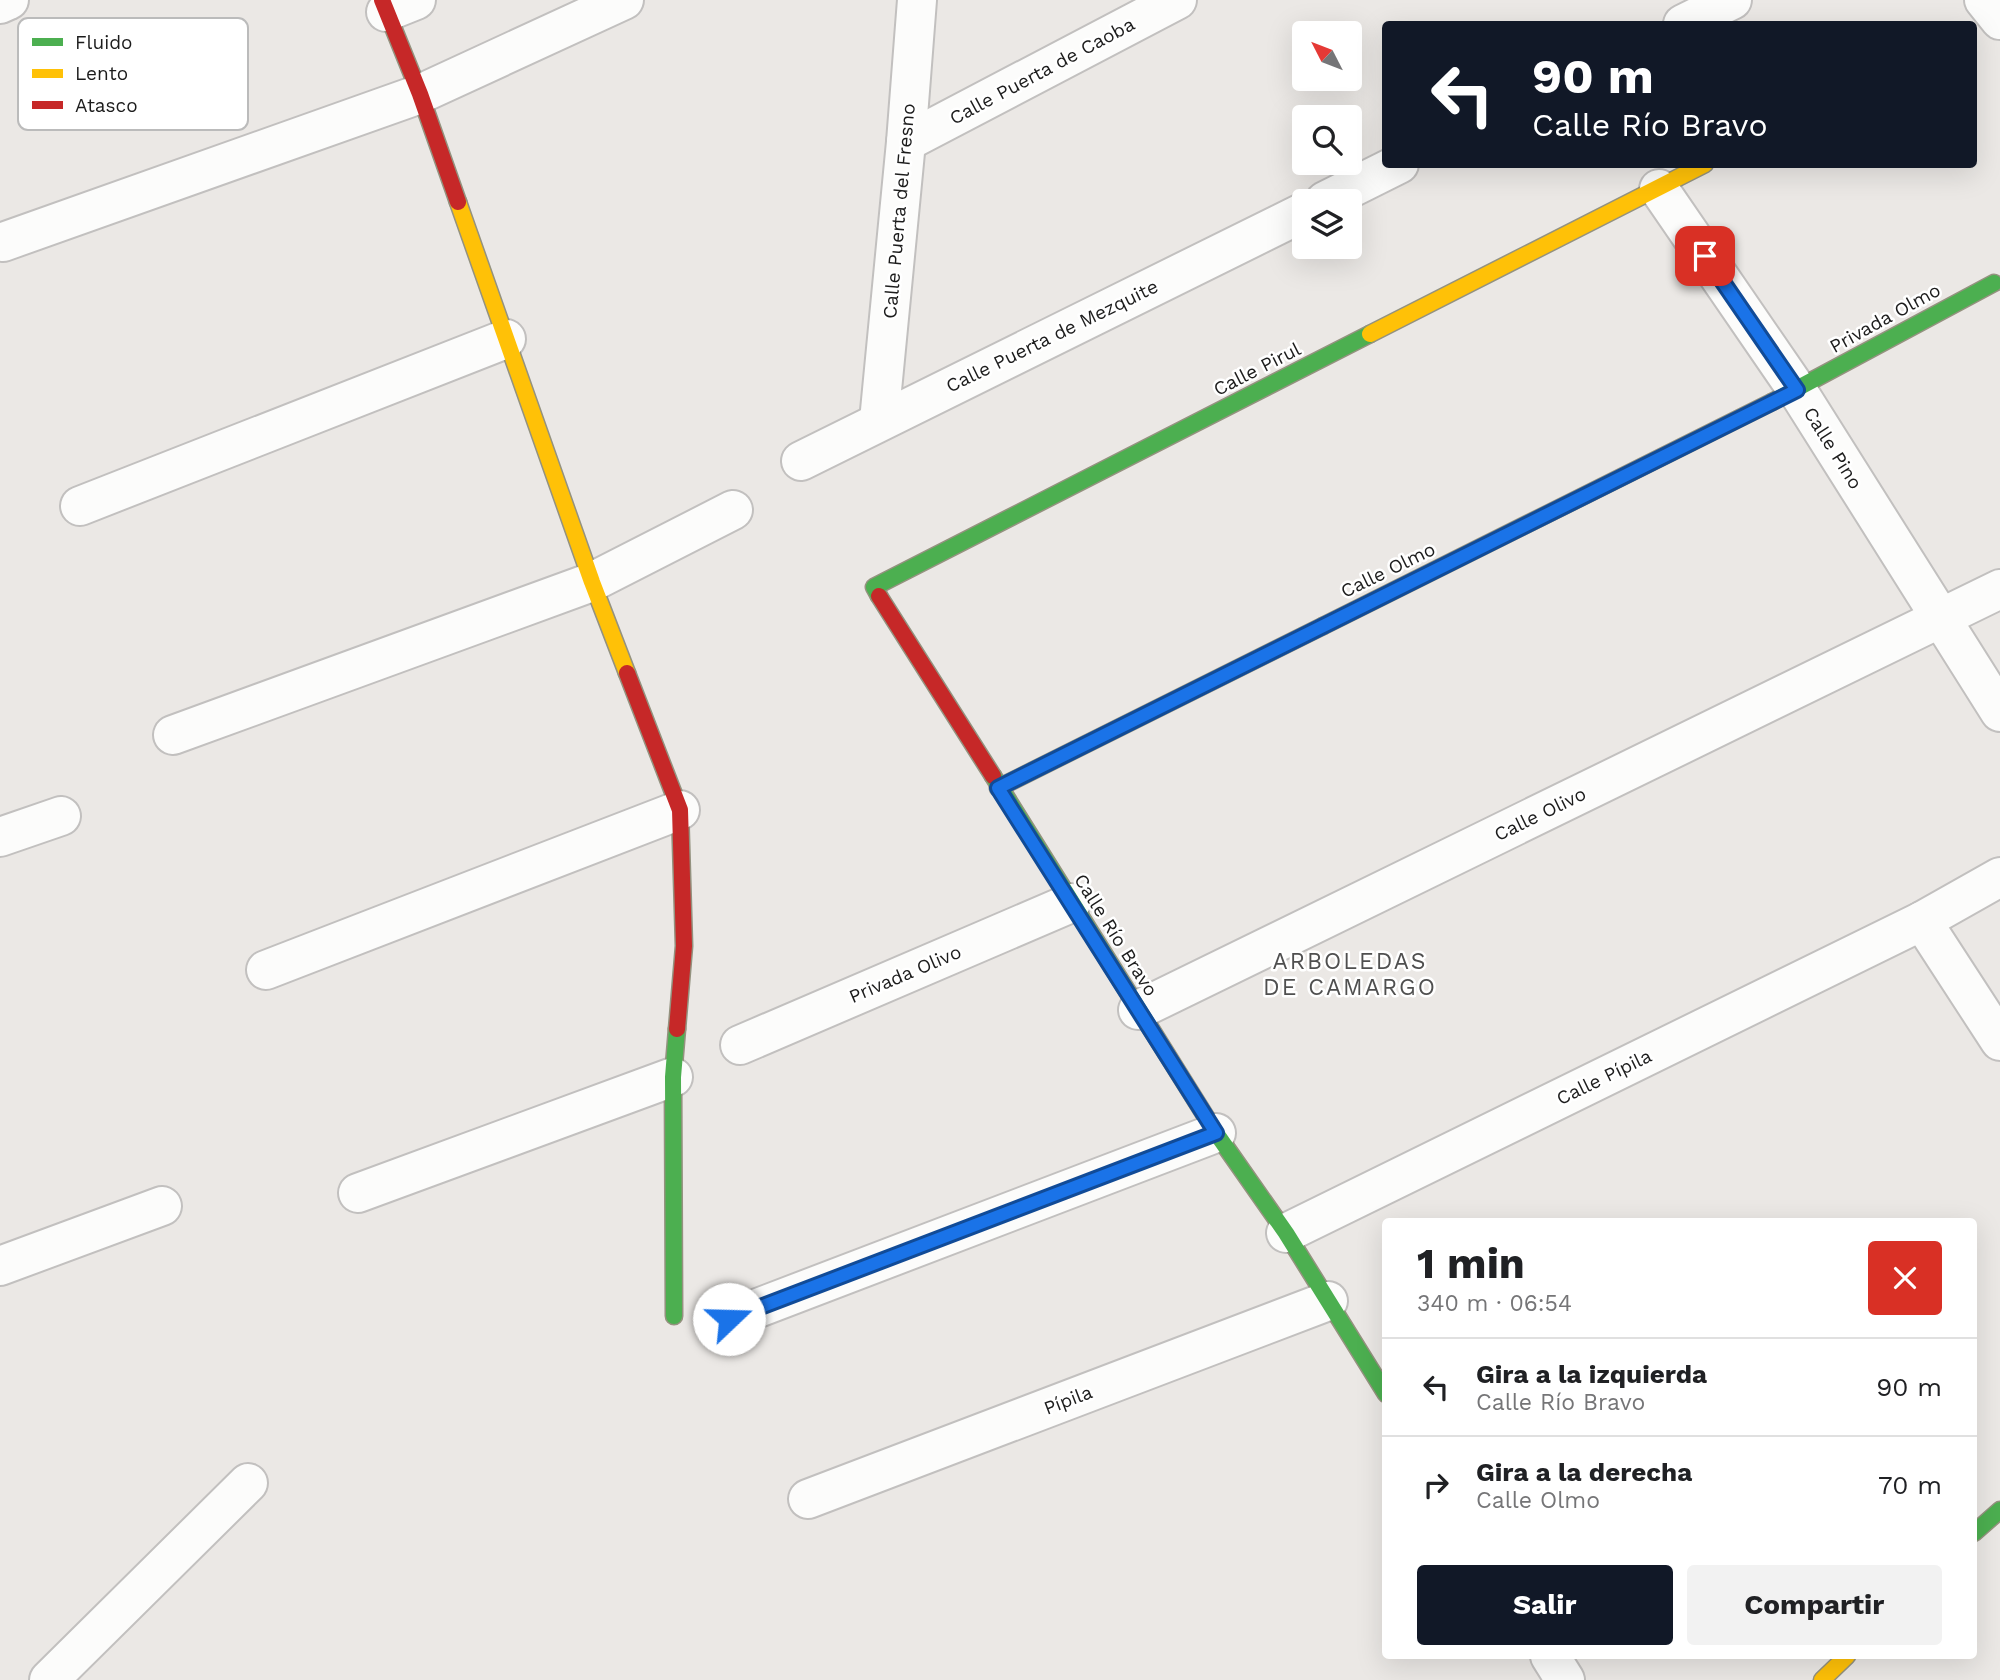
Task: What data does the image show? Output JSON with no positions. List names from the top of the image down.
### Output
{
  "streets": {
    "street": [
      "Calle Puerta de Caoba",
      "Calle Puerta del Fresno",
      "Privada Olmo",
      "Calle Puerta de Mezquite",
      "Calle Pirul",
      "Calle Pino",
      "Calle Olmo",
      "Calle Olivo",
      "Calle Río Bravo",
      "Privada Olivo",
      "Calle Pípila",
      "Pípila"
    ]
  },
  "crossings": [
    ["Calle Puerta de Caoba", "Calle Puerta del Fresno"],
    ["Calle Puerta del Fresno", "Calle Puerta de Mezquite"],
    ["Privada Olmo", "Calle Pino"],
    ["Privada Olmo", "Calle Olmo"],
    ["Calle Pirul", "Calle Pino"],
    ["Calle Pirul", "Calle Río Bravo"],
    ["Calle Pino", "Calle Olmo"],
    ["Calle Pino", "Calle Olivo"],
    ["Calle Olmo", "Calle Río Bravo"],
    ["Calle Olivo", "Calle Río Bravo"],
    ["Calle Río Bravo", "Privada Olivo"],
    ["Calle Río Bravo", "Calle Pípila"],
    ["Calle Río Bravo", "Pípila"]
  ],
  "districts": ["ARBOLEDAS DE CAMARGO"],
  "legend": ["Fluido", "Lento", "Atasco"],
  "north": "top left",
  "page": {
    "turn": ["90 m", "Calle Río Bravo"],
    "heading": ["1 min", "340 m · 06:54"],
    "list": [
      {
        "name": "Gira a la izquierda",
        "note": "Calle Río Bravo",
        "value": "90 m"
      },
      {
        "name": "Gira a la derecha",
        "note": "Calle Olmo",
        "value": "70 m"
      }
    ],
    "buttons": ["Salir", "Compartir"]
  }
}
